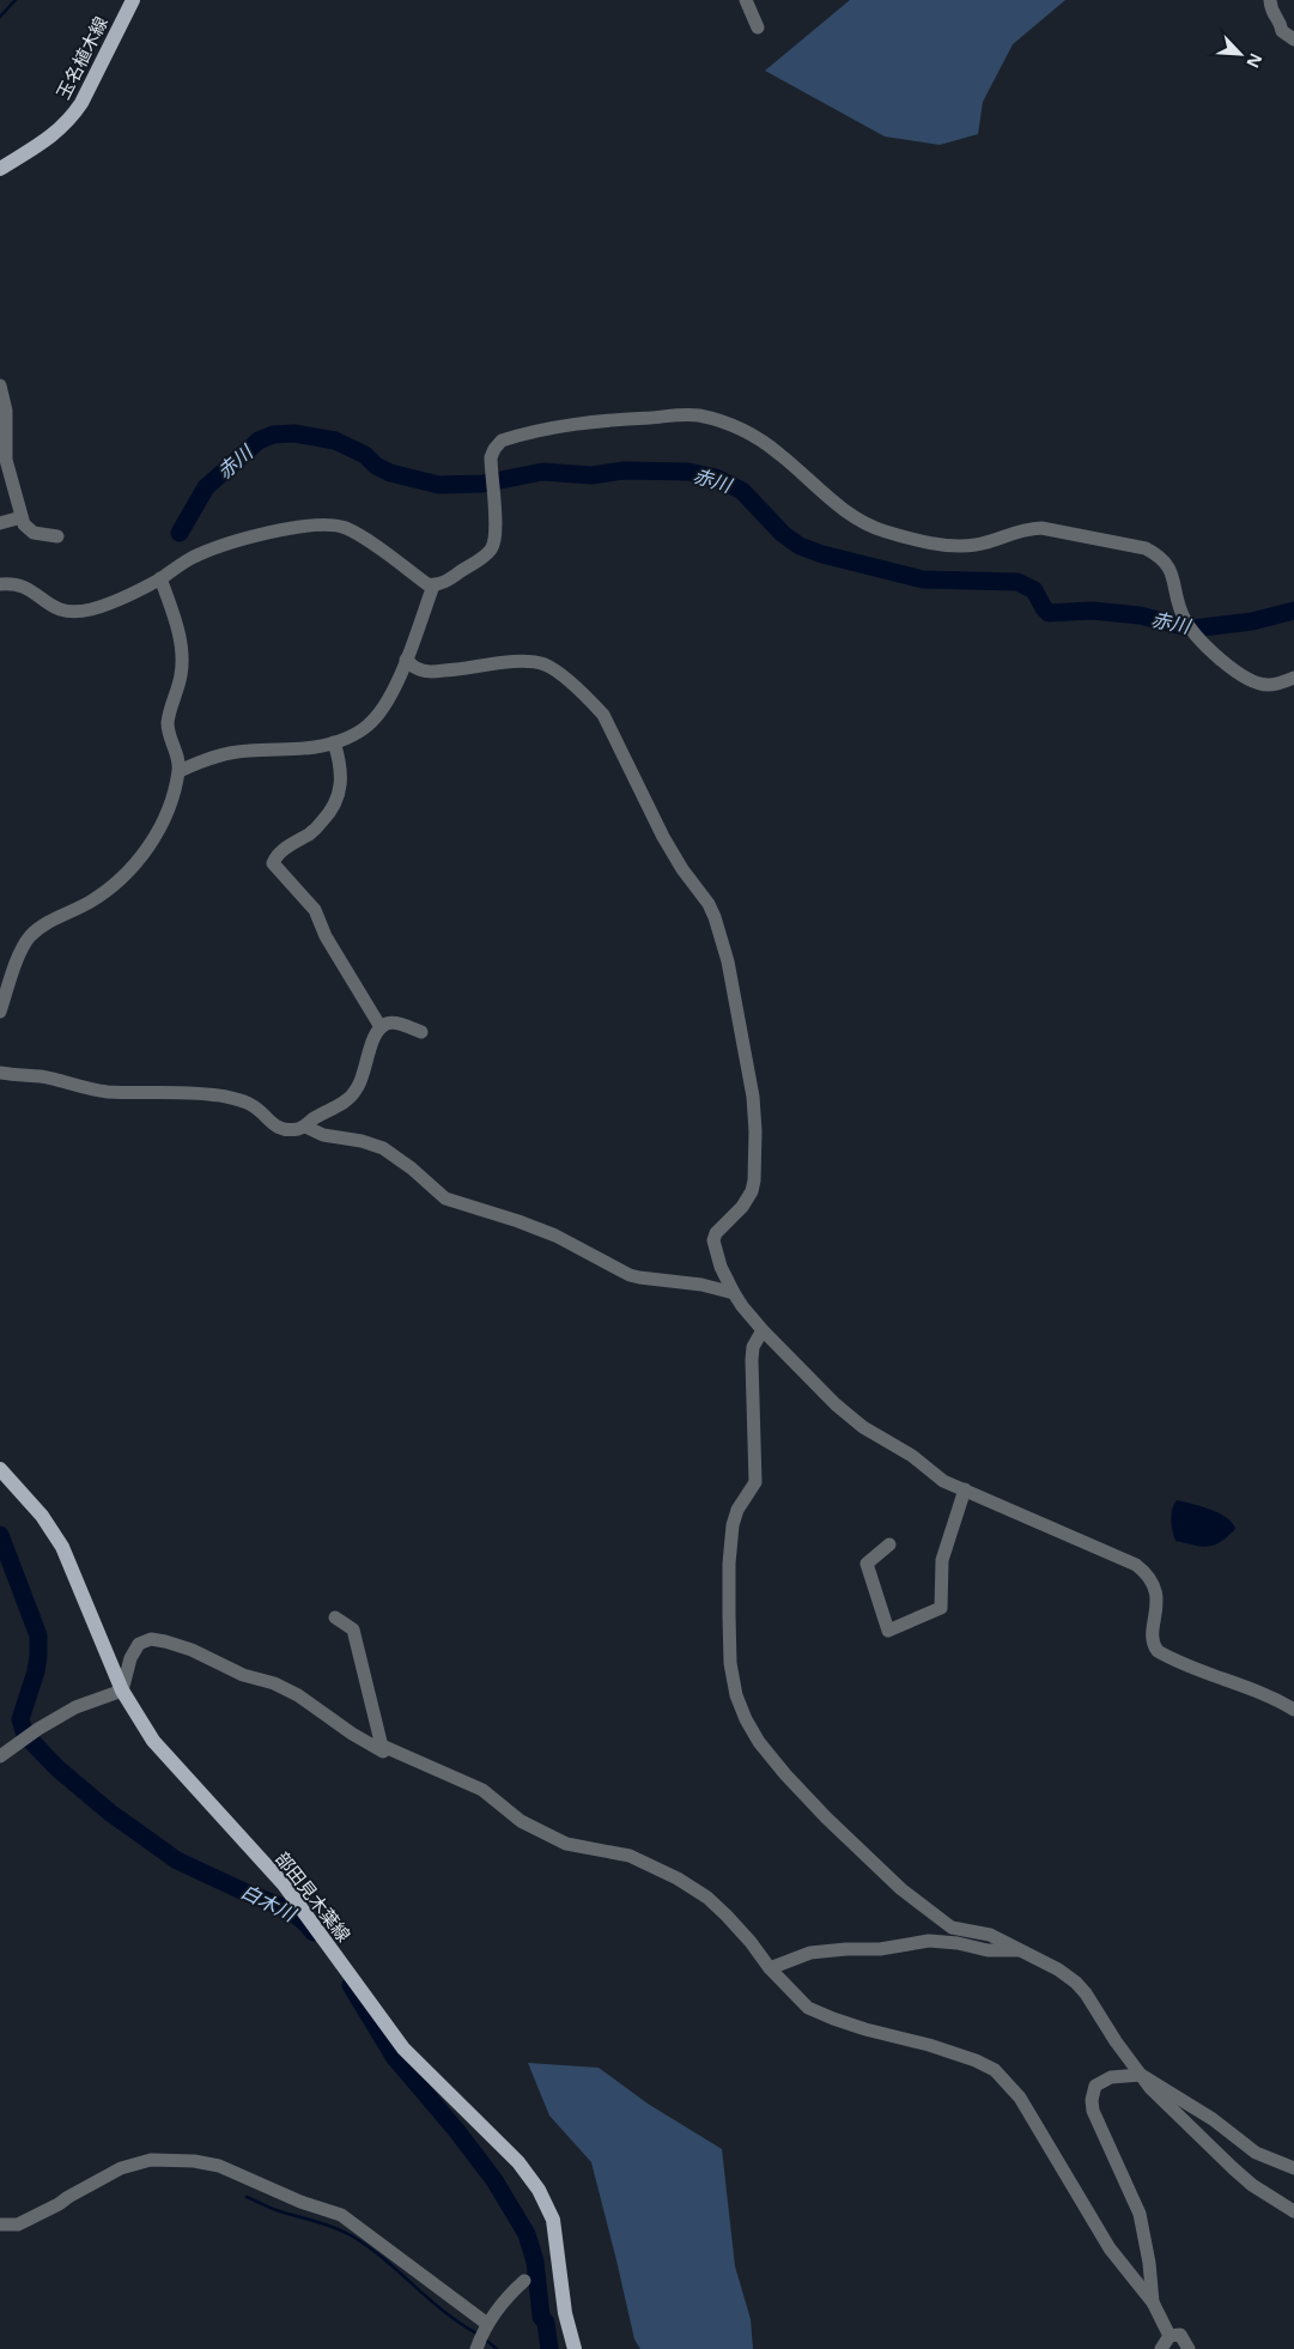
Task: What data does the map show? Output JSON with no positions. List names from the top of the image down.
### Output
{
  "streets": {
    "main road": ["玉名植木線", "部田見木葉線"]
  },
  "water": ["赤川", "白木川"],
  "north": "bottom right"
}
